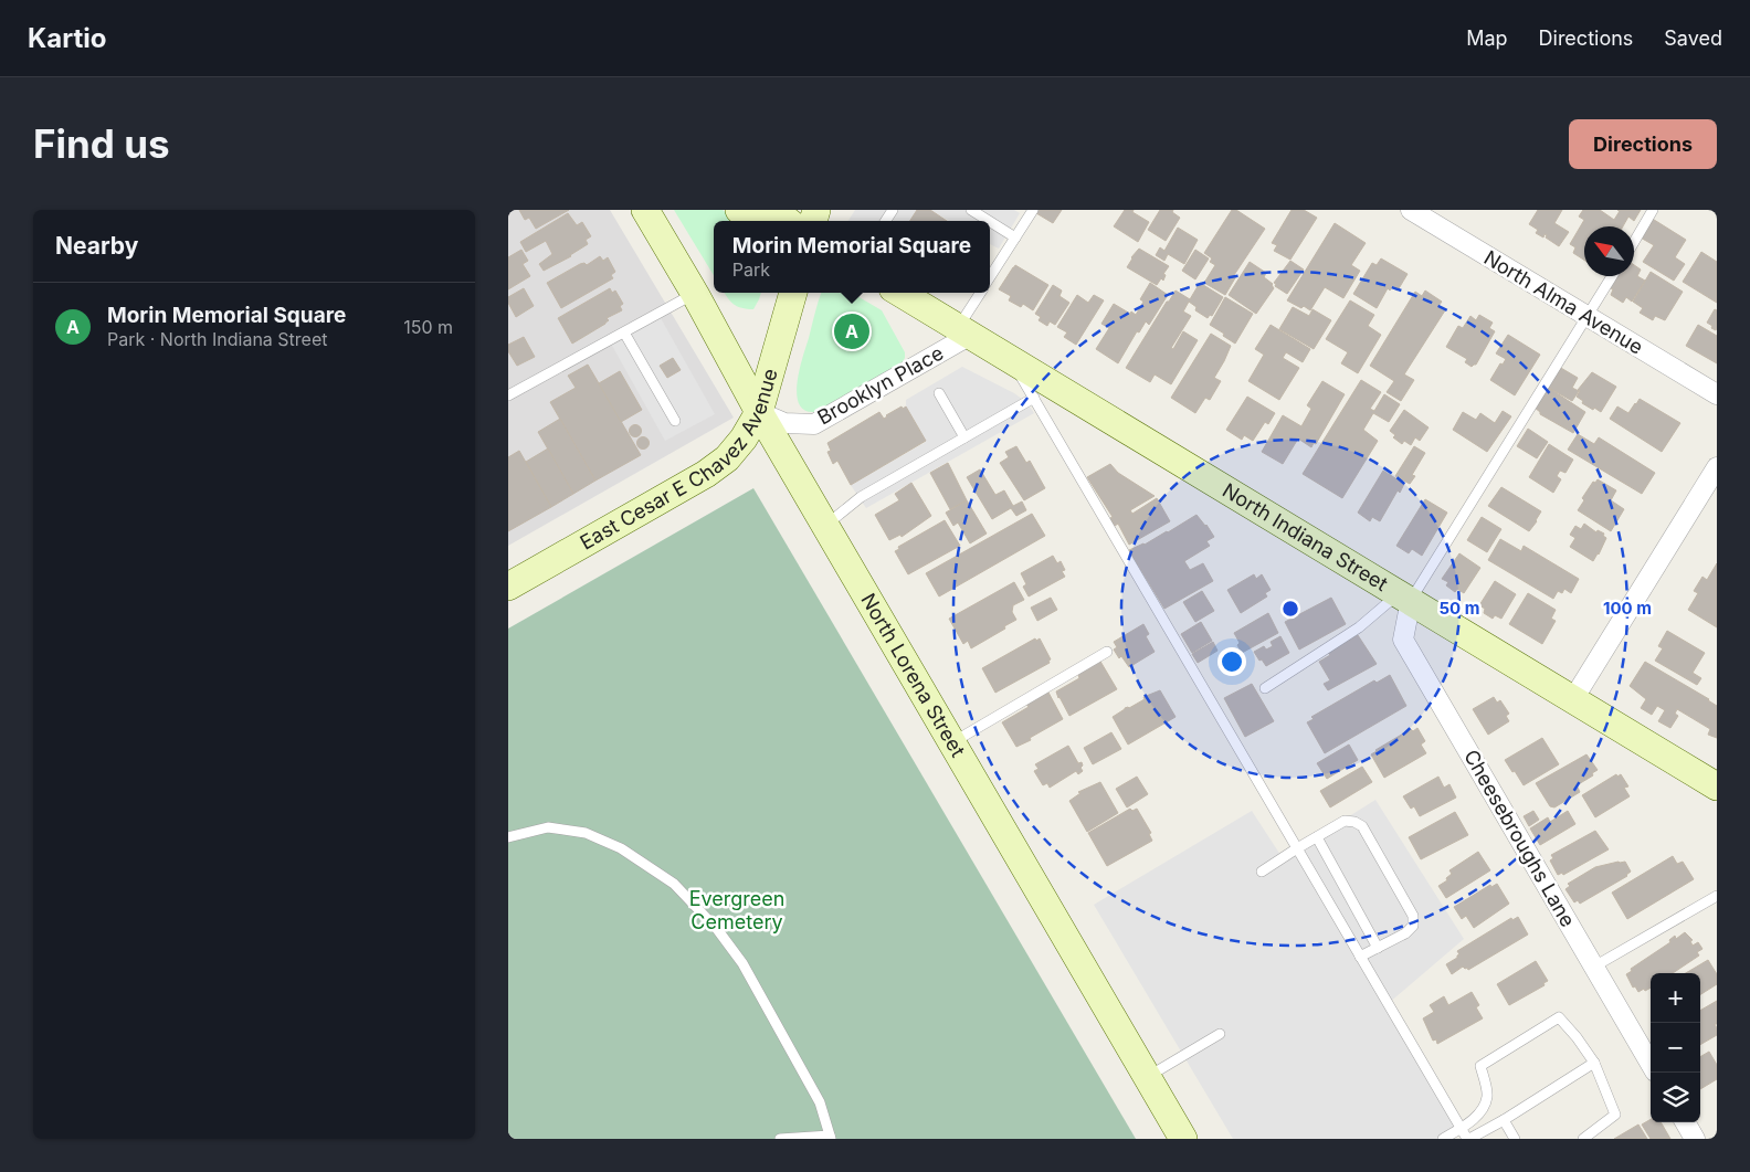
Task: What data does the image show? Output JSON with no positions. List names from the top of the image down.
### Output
{
  "streets": {
    "street": [
      "North Alma Avenue",
      "Brooklyn Place",
      "East Cesar E Chavez Avenue",
      "North Indiana Street",
      "North Lorena Street",
      "Cheesebroughs Lane"
    ]
  },
  "crossings": [
    ["Brooklyn Place", "East Cesar E Chavez Avenue"],
    ["Brooklyn Place", "North Indiana Street"],
    ["Brooklyn Place", "North Lorena Street"],
    ["East Cesar E Chavez Avenue", "North Lorena Street"],
    ["North Indiana Street", "Cheesebroughs Lane"]
  ],
  "parks": ["Evergreen Cemetery"],
  "north": "top left",
  "page": {
    "header": "Kartio",
    "nav": ["Map", "Directions", "Saved"],
    "buttons": "Directions",
    "title": "Find us",
    "heading": "Nearby",
    "popup": ["Morin Memorial Square", "Park"],
    "list": [
      {
        "mark": "A",
        "name": "Morin Memorial Square",
        "note": "Park · North Indiana Street",
        "value": "150 m"
      }
    ],
    "pins": "A",
    "map_buttons": ["+", "−"]
  },
  "rings": ["50 m", "100 m"]
}
